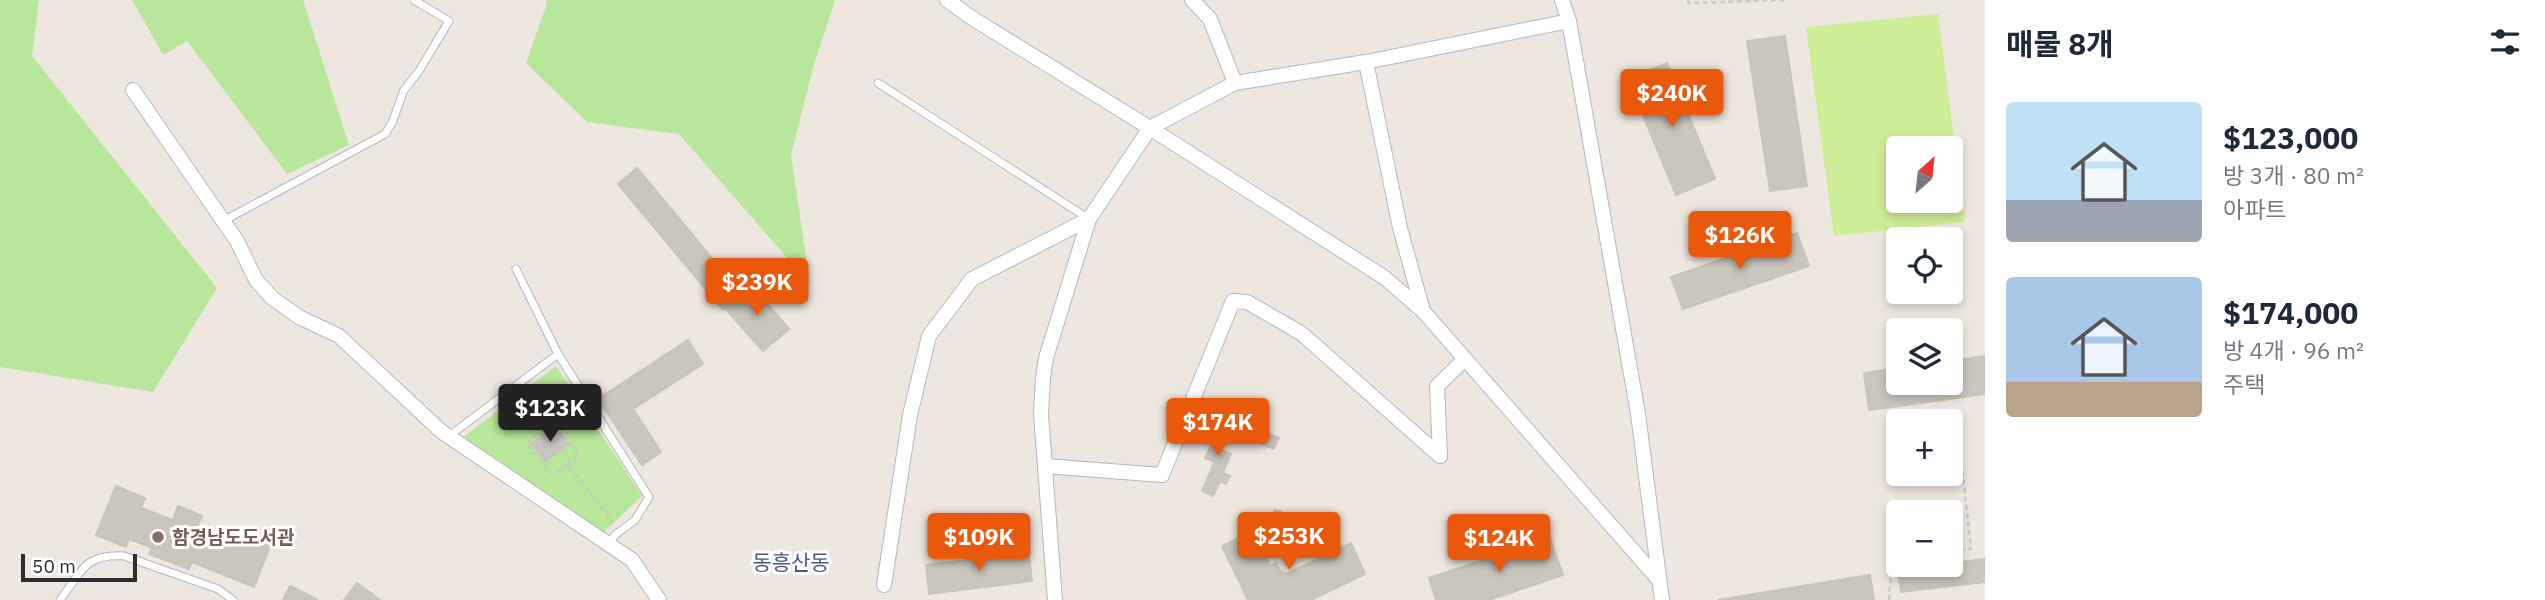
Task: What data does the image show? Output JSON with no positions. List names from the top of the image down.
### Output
{
  "districts": ["동흥산동"],
  "places": ["함경남도도서관"],
  "scale_bar": "50 m",
  "north": "top right",
  "page": {
    "heading": "매물 8개",
    "price": [
      "$240K",
      "$126K",
      "$239K",
      "$123K",
      "$174K",
      "$253K",
      "$109K",
      "$124K"
    ],
    "list": [
      {
        "name": "$123,000",
        "note": "방 3개 · 80 m² · 아파트"
      },
      {
        "name": "$174,000",
        "note": "방 4개 · 96 m² · 주택"
      }
    ],
    "map_buttons": ["+", "−"],
    "scale": "50 m"
  }
}
